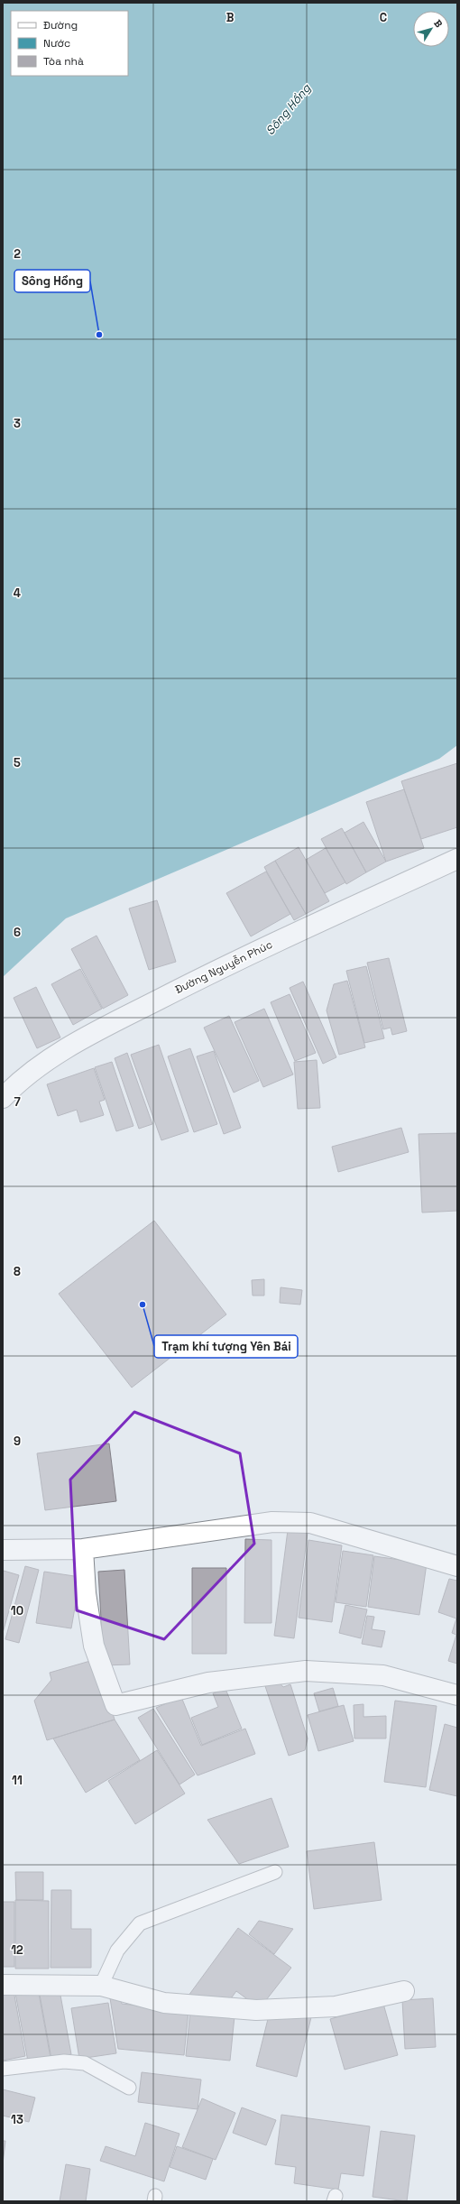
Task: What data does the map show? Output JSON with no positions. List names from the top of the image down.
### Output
{
  "streets": {
    "street": ["Đường Nguyễn Phúc"]
  },
  "water": ["Sông Hồng"],
  "places": ["Sông Hồng", "Trạm khí tượng Yên Bái"],
  "legend": ["Đường", "Nước", "Tòa nhà"],
  "north": "top right",
  "grid": {
    "columns": ["B", "C"],
    "rows": [
      "2",
      "3",
      "4",
      "5",
      "6",
      "7",
      "8",
      "9",
      "10",
      "11",
      "12",
      "13"
    ]
  }
}
